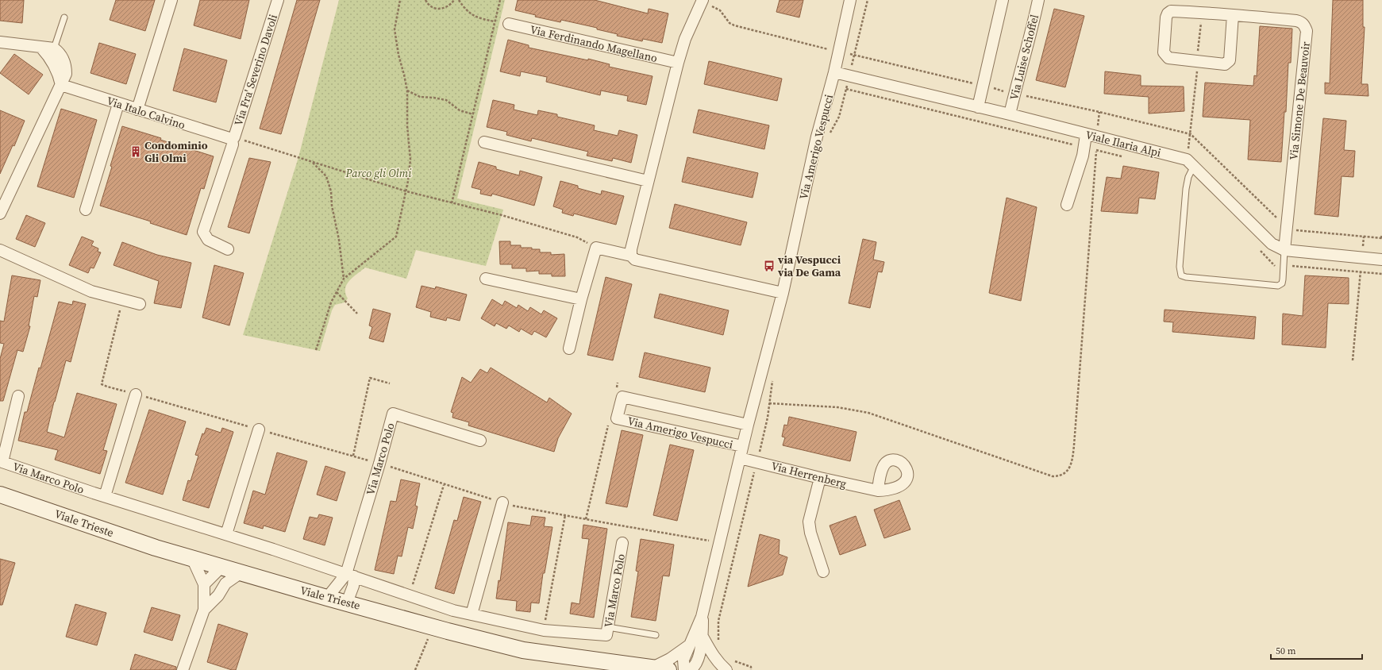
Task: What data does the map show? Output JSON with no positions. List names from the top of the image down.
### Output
{
  "streets": {
    "main road": ["Viale Trieste"],
    "street": [
      "Via Ferdinando Magellano",
      "Via Luise Schoffel",
      "Via Fra' Severino Davoli",
      "Via Simone De Beauvoir",
      "Via Italo Calvino",
      "Viale Ilaria Alpi",
      "Via Amerigo Vespucci",
      "Via Marco Polo",
      "Via Herrenberg"
    ]
  },
  "crossings": [
    ["Via Luise Schoffel", "Viale Ilaria Alpi"],
    ["Via Fra' Severino Davoli", "Via Italo Calvino"],
    ["Viale Ilaria Alpi", "Via Amerigo Vespucci"],
    ["Via Amerigo Vespucci", "Via Herrenberg"],
    ["Via Marco Polo", "Viale Trieste"]
  ],
  "parks": ["Parco gli Olmi"],
  "places": {
    "building": ["Condominio Gli Olmi"],
    "bus stop": ["via Vespucci via De Gama"]
  },
  "scale_bar": "50 m"
}
